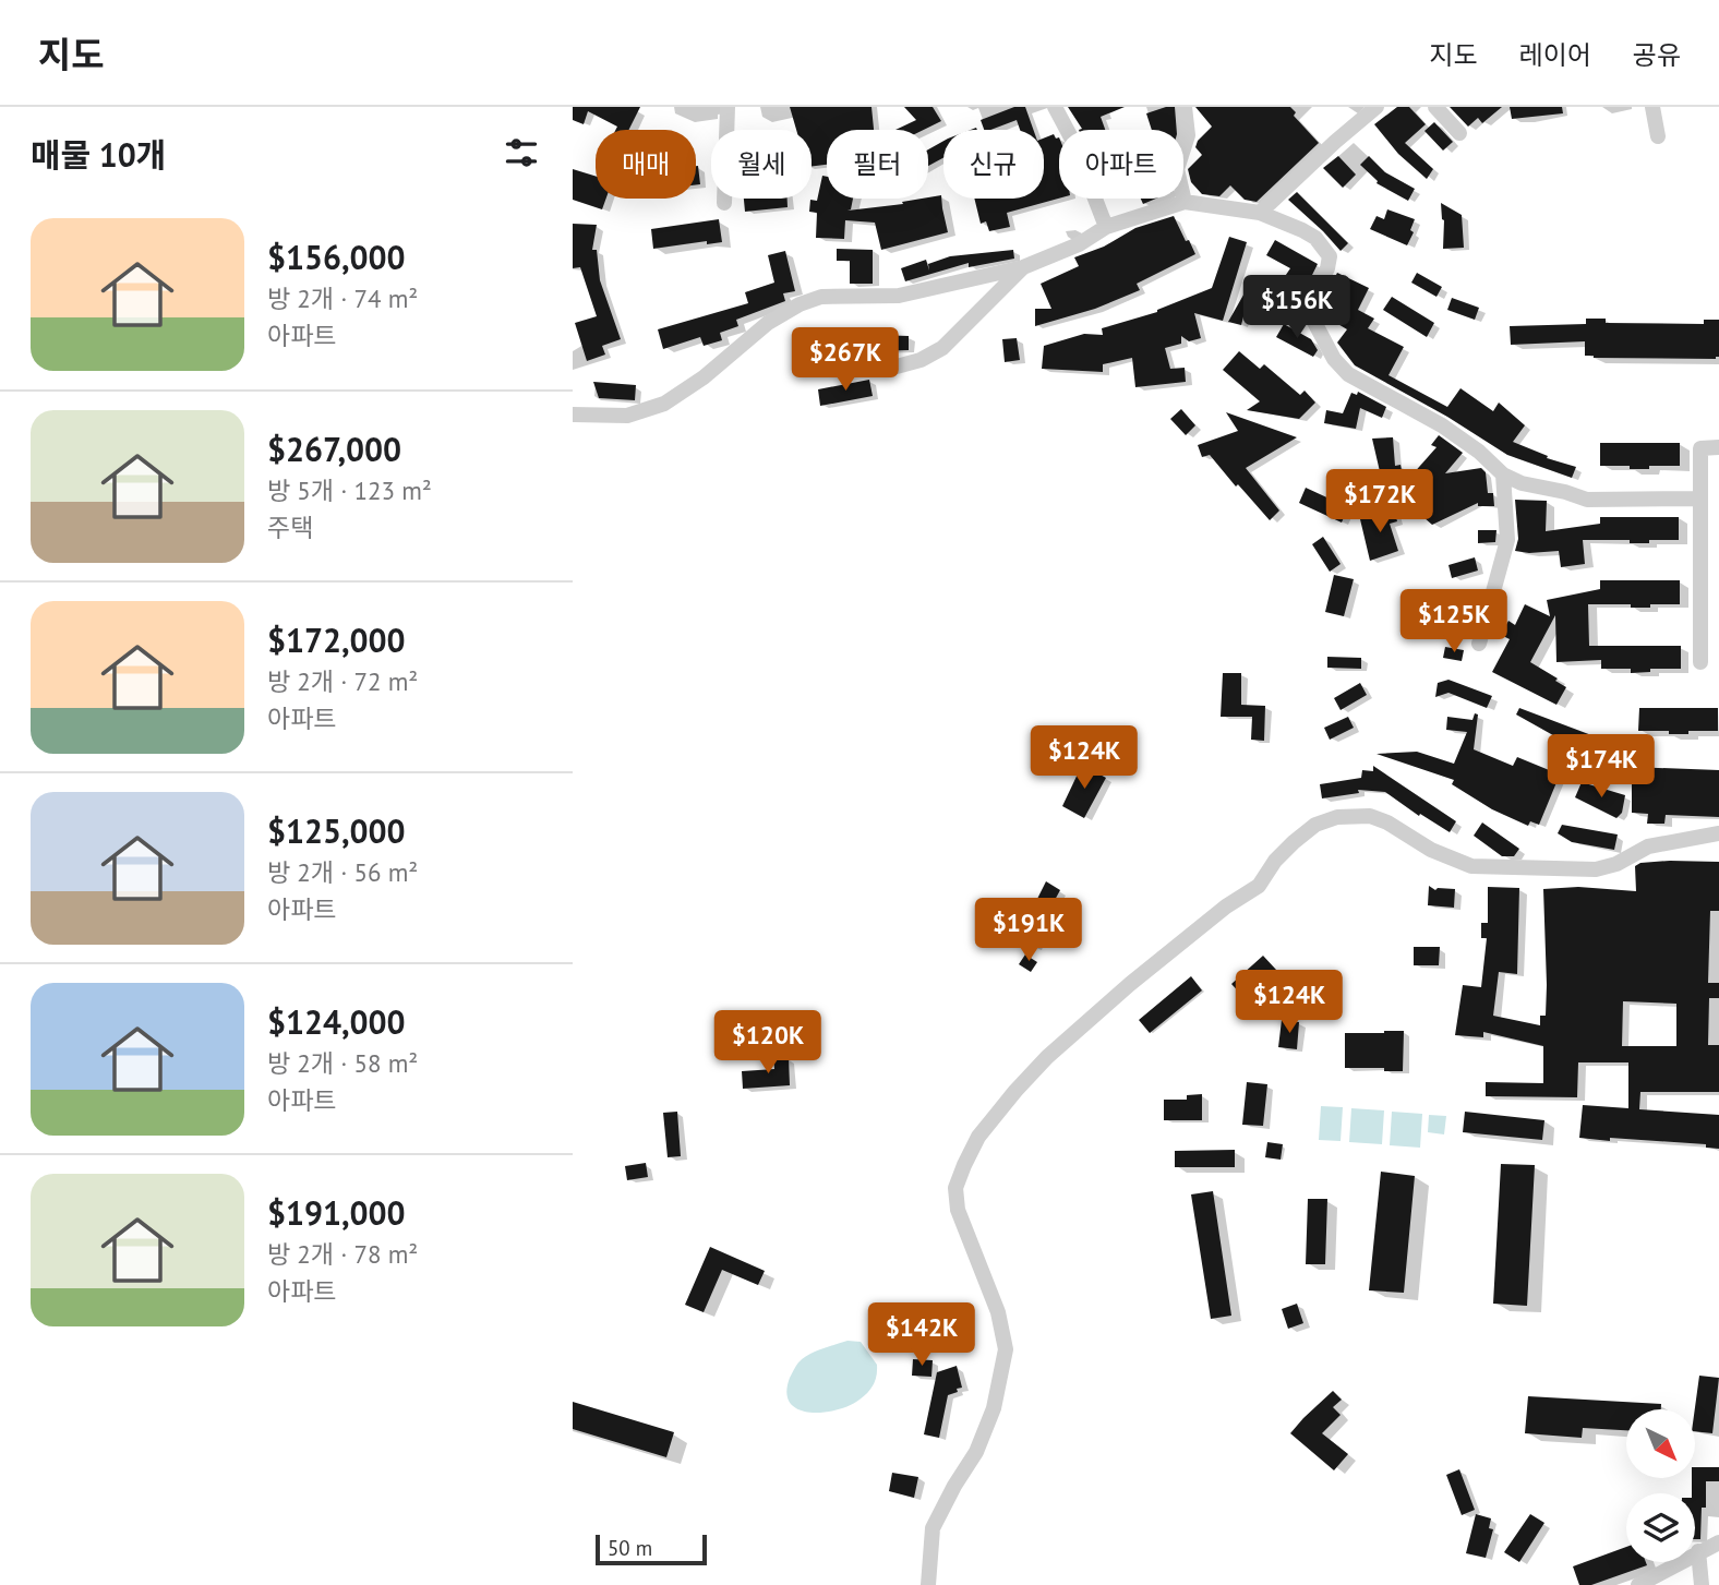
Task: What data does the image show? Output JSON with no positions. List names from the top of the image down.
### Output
{
  "scale_bar": "50 m",
  "north": "bottom right",
  "page": {
    "header": "지도",
    "nav": ["지도", "레이어", "공유"],
    "heading": "매물 10개",
    "chip": [
      "매매",
      "월세",
      "필터",
      "신규",
      "아파트"
    ],
    "list": [
      {
        "name": "$156,000",
        "note": "방 2개 · 74 m² · 아파트"
      },
      {
        "name": "$267,000",
        "note": "방 5개 · 123 m² · 주택"
      },
      {
        "name": "$172,000",
        "note": "방 2개 · 72 m² · 아파트"
      },
      {
        "name": "$125,000",
        "note": "방 2개 · 56 m² · 아파트"
      },
      {
        "name": "$124,000",
        "note": "방 2개 · 58 m² · 아파트"
      },
      {
        "name": "$191,000",
        "note": "방 2개 · 78 m² · 아파트"
      }
    ],
    "price": [
      "$156K",
      "$267K",
      "$172K",
      "$125K",
      "$124K",
      "$174K",
      "$191K",
      "$124K",
      "$120K",
      "$142K"
    ],
    "scale": "50 m"
  }
}
